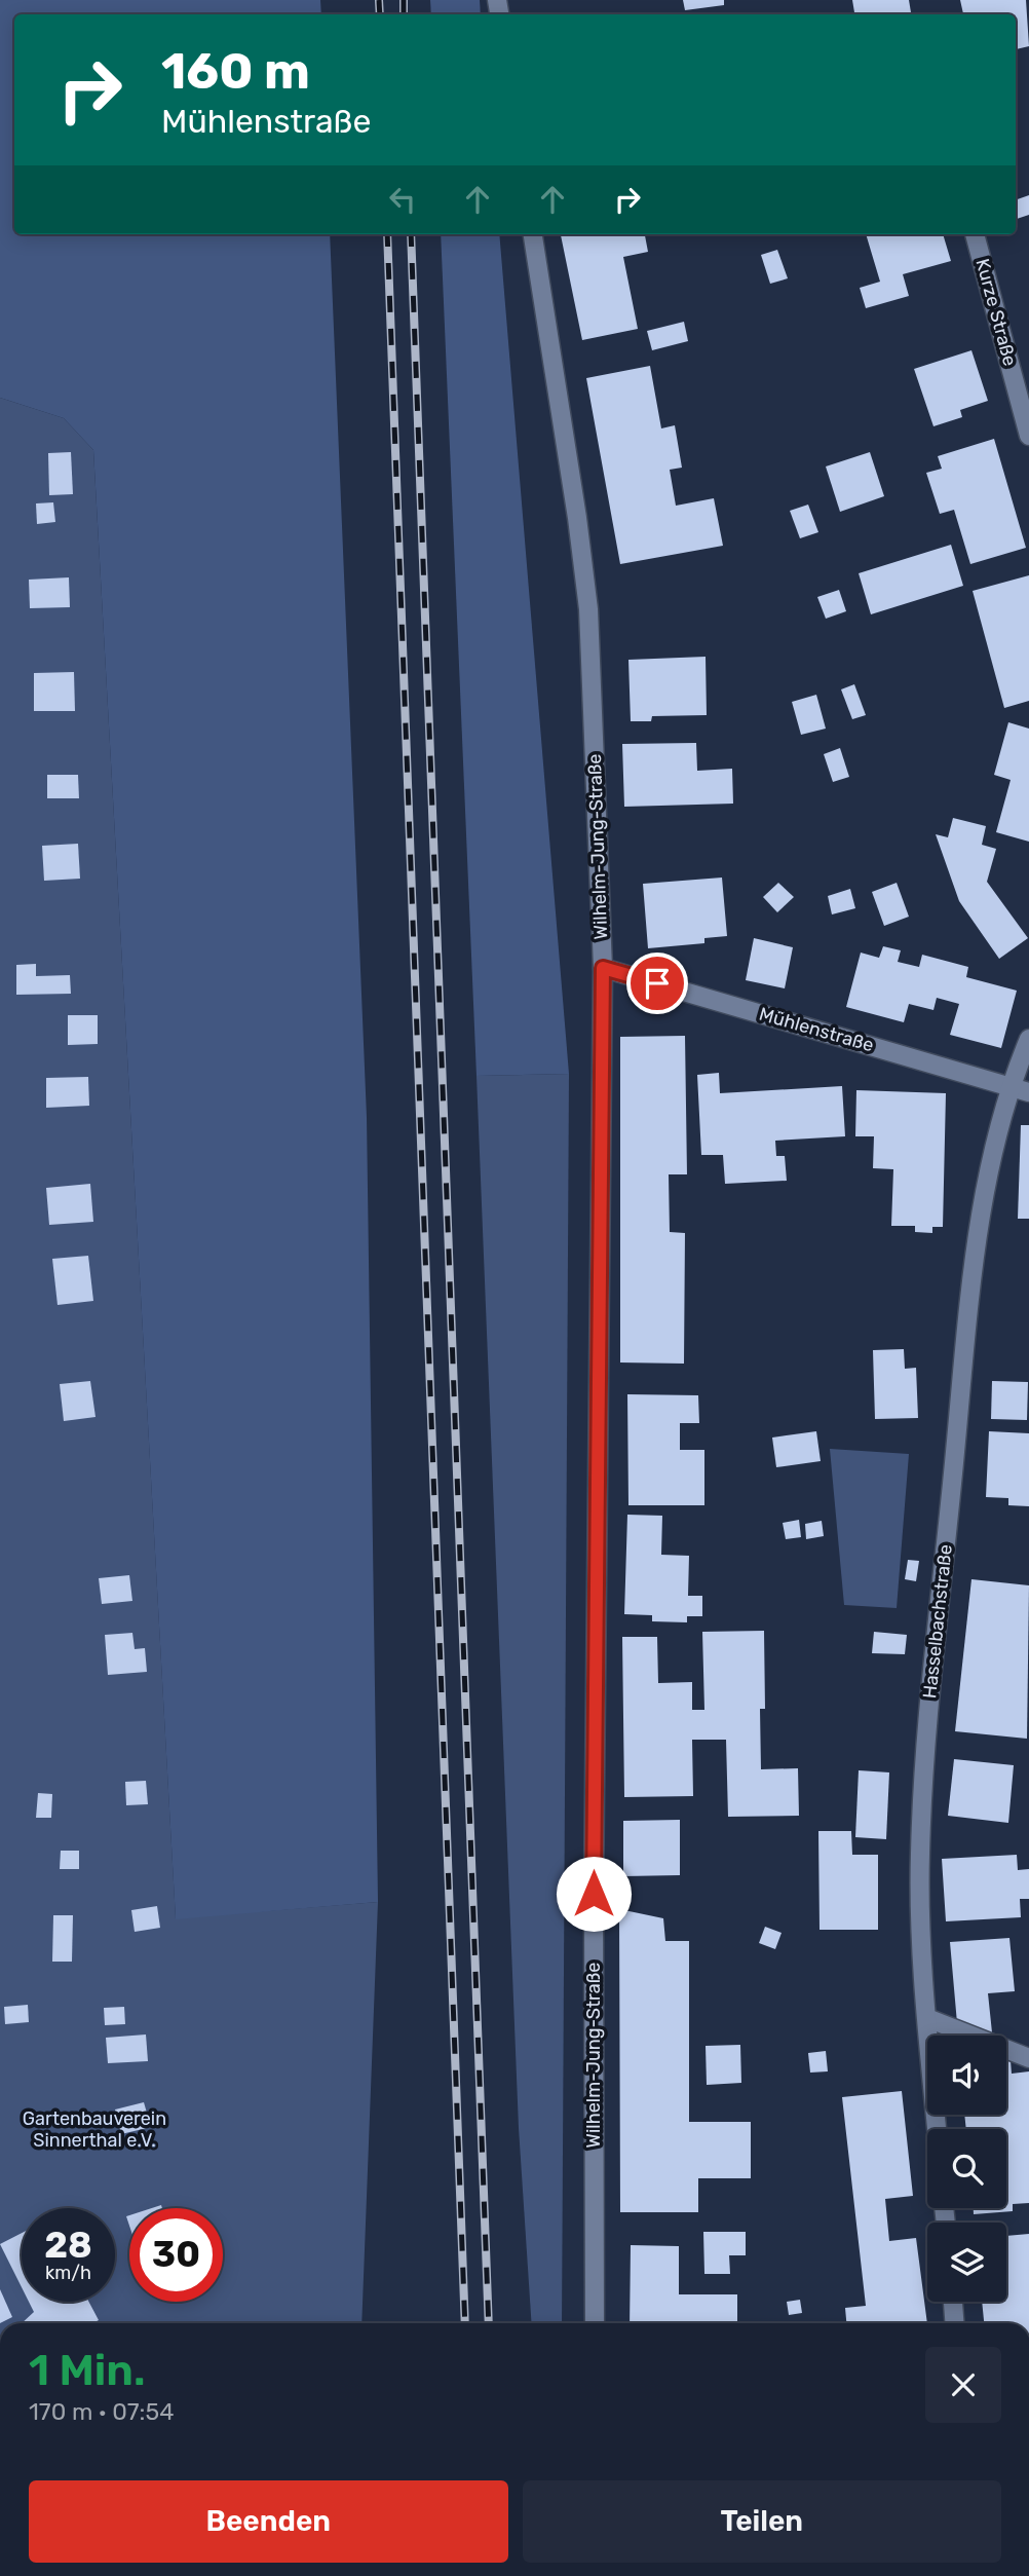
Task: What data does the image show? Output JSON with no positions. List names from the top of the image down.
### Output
{
  "streets": {
    "street": [
      "Kurze Straße",
      "Wilhelm-Jung-Straße",
      "Mühlenstraße",
      "Hasselbachstraße"
    ]
  },
  "crossings": [
    ["Wilhelm-Jung-Straße", "Mühlenstraße"],
    ["Mühlenstraße", "Hasselbachstraße"]
  ],
  "parks": ["Gartenbauverein Sinnerthal e.V."],
  "page": {
    "turn": ["160 m", "Mühlenstraße"],
    "speed": "28 km/h",
    "limit": "30",
    "heading": ["1 Min.", "170 m · 07:54"],
    "buttons": ["Beenden", "Teilen"]
  }
}
